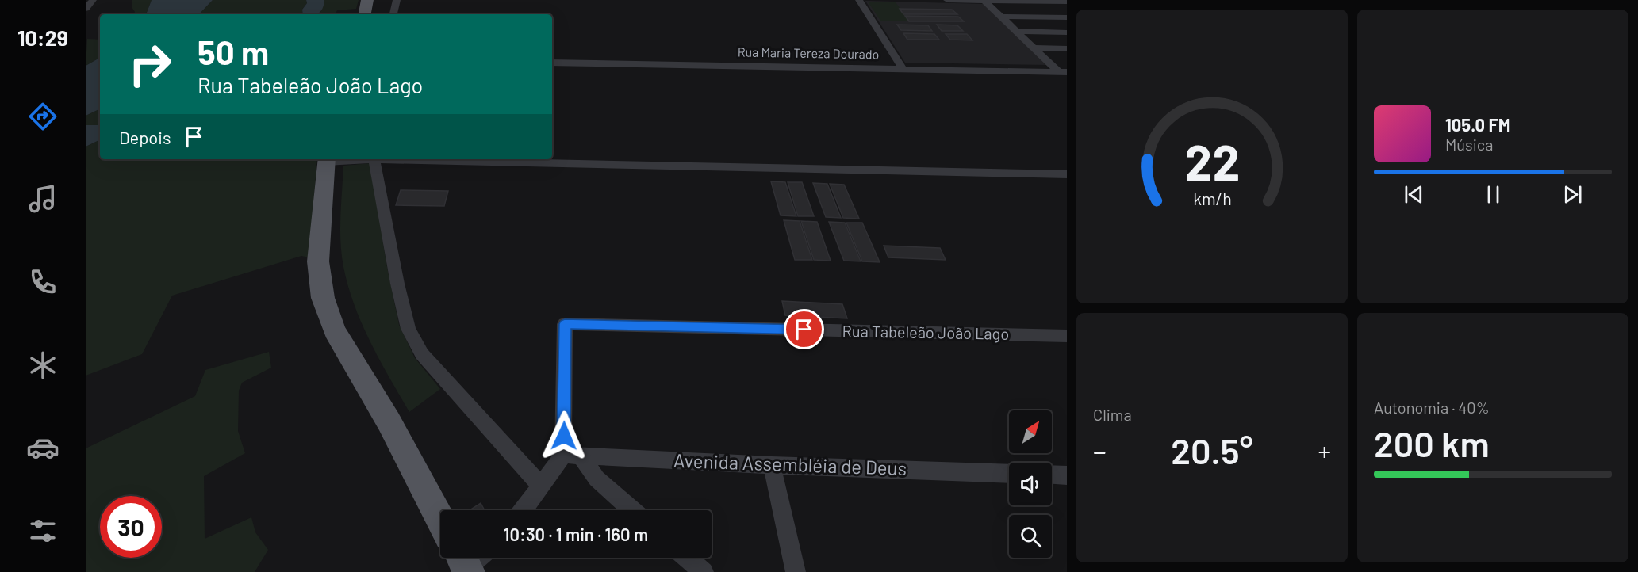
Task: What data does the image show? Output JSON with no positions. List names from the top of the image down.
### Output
{
  "streets": {
    "street": ["Rua Maria Tereza Dourado", "Rua Tabeleão João Lago", "Avenida Assembléia de Deus"]
  },
  "crossings": [
    ["Rua Tabeleão João Lago", "Avenida Assembléia de Deus"]
  ],
  "north": "top right",
  "page": {
    "tabs": "10:29",
    "turn": ["50 m", "Rua Tabeleão João Lago"],
    "song": ["105.0 FM", "Música"],
    "then": "Depois",
    "tile": [
      "Clima",
      ["Autonomia · 40%", "200 km"]
    ],
    "heat": ["−", "20.5°", "+"],
    "limit": "30",
    "trip": "10:30 · 1 min · 160 m",
    "gauge": ["22", "km/h"]
  }
}
